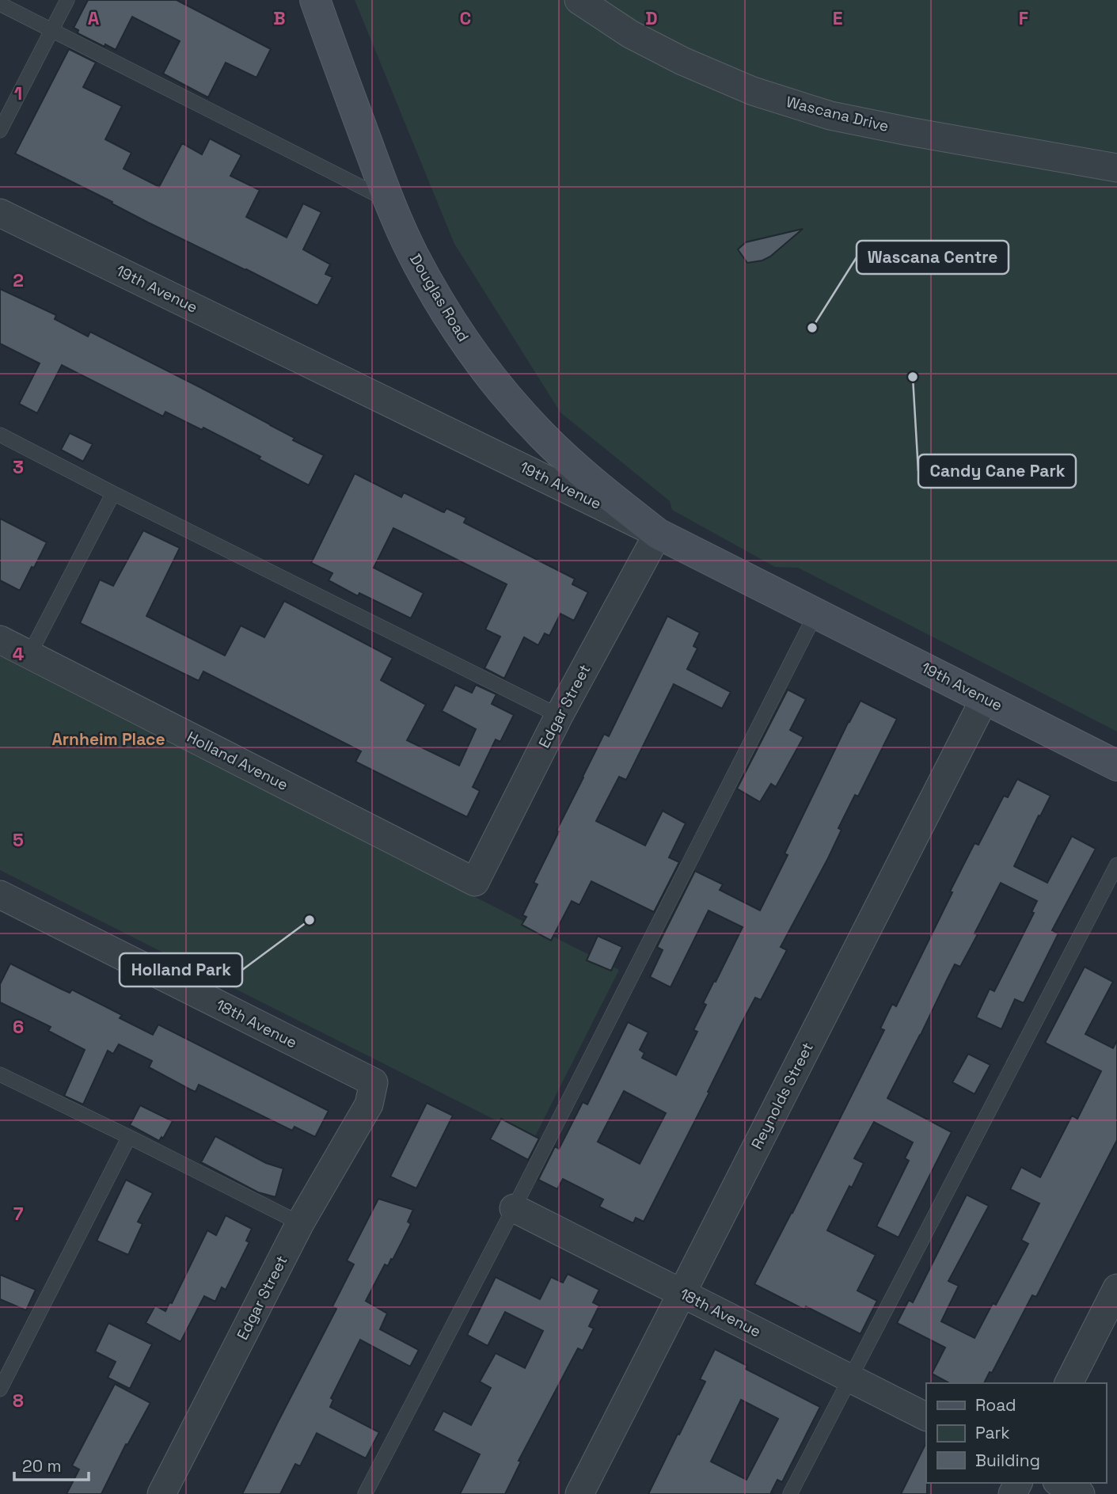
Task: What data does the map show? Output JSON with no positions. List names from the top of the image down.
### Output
{
  "streets": {
    "street": [
      "Wascana Drive",
      "19th Avenue",
      "Douglas Road",
      "Edgar Street",
      "Holland Avenue",
      "18th Avenue",
      "Reynolds Street"
    ]
  },
  "crossings": [
    ["19th Avenue", "Douglas Road"],
    ["19th Avenue", "Edgar Street"],
    ["19th Avenue", "Reynolds Street"],
    ["Douglas Road", "Edgar Street"],
    ["Edgar Street", "Holland Avenue"],
    ["Edgar Street", "18th Avenue"],
    ["18th Avenue", "Reynolds Street"]
  ],
  "districts": ["Arnheim Place"],
  "places": ["Wascana Centre", "Candy Cane Park", "Holland Park"],
  "legend": ["Road", "Park", "Building"],
  "scale_bar": "20 m",
  "grid": {
    "columns": [
      "A",
      "B",
      "C",
      "D",
      "E",
      "F"
    ],
    "rows": [
      "1",
      "2",
      "3",
      "4",
      "5",
      "6",
      "7",
      "8"
    ]
  }
}
